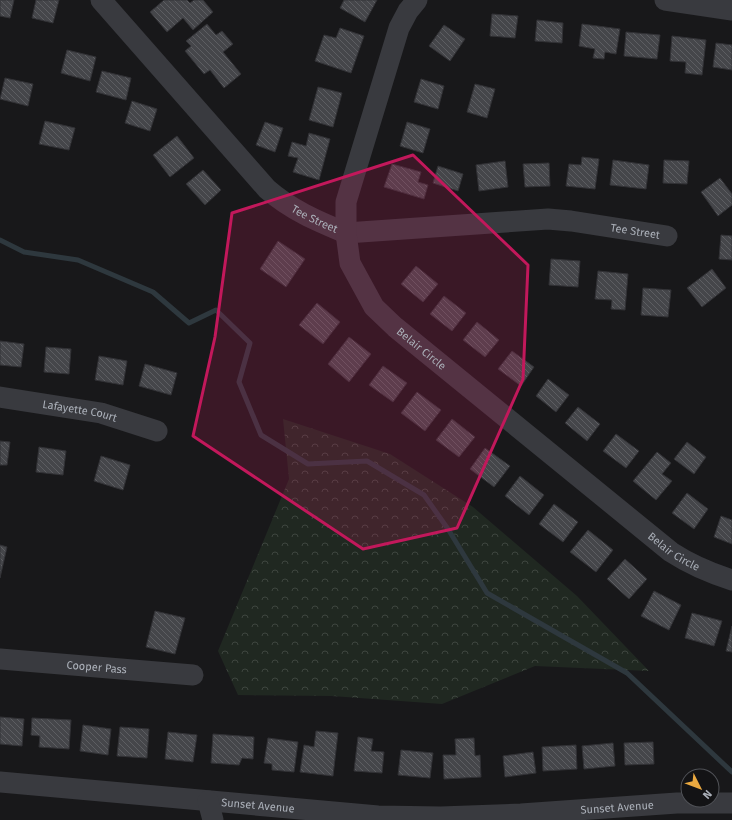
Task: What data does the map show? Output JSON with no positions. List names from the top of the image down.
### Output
{
  "streets": {
    "street": [
      "Tee Street",
      "Belair Circle",
      "Lafayette Court",
      "Cooper Pass",
      "Sunset Avenue"
    ]
  },
  "crossings": [
    ["Tee Street", "Belair Circle"]
  ],
  "north": "bottom right"
}
